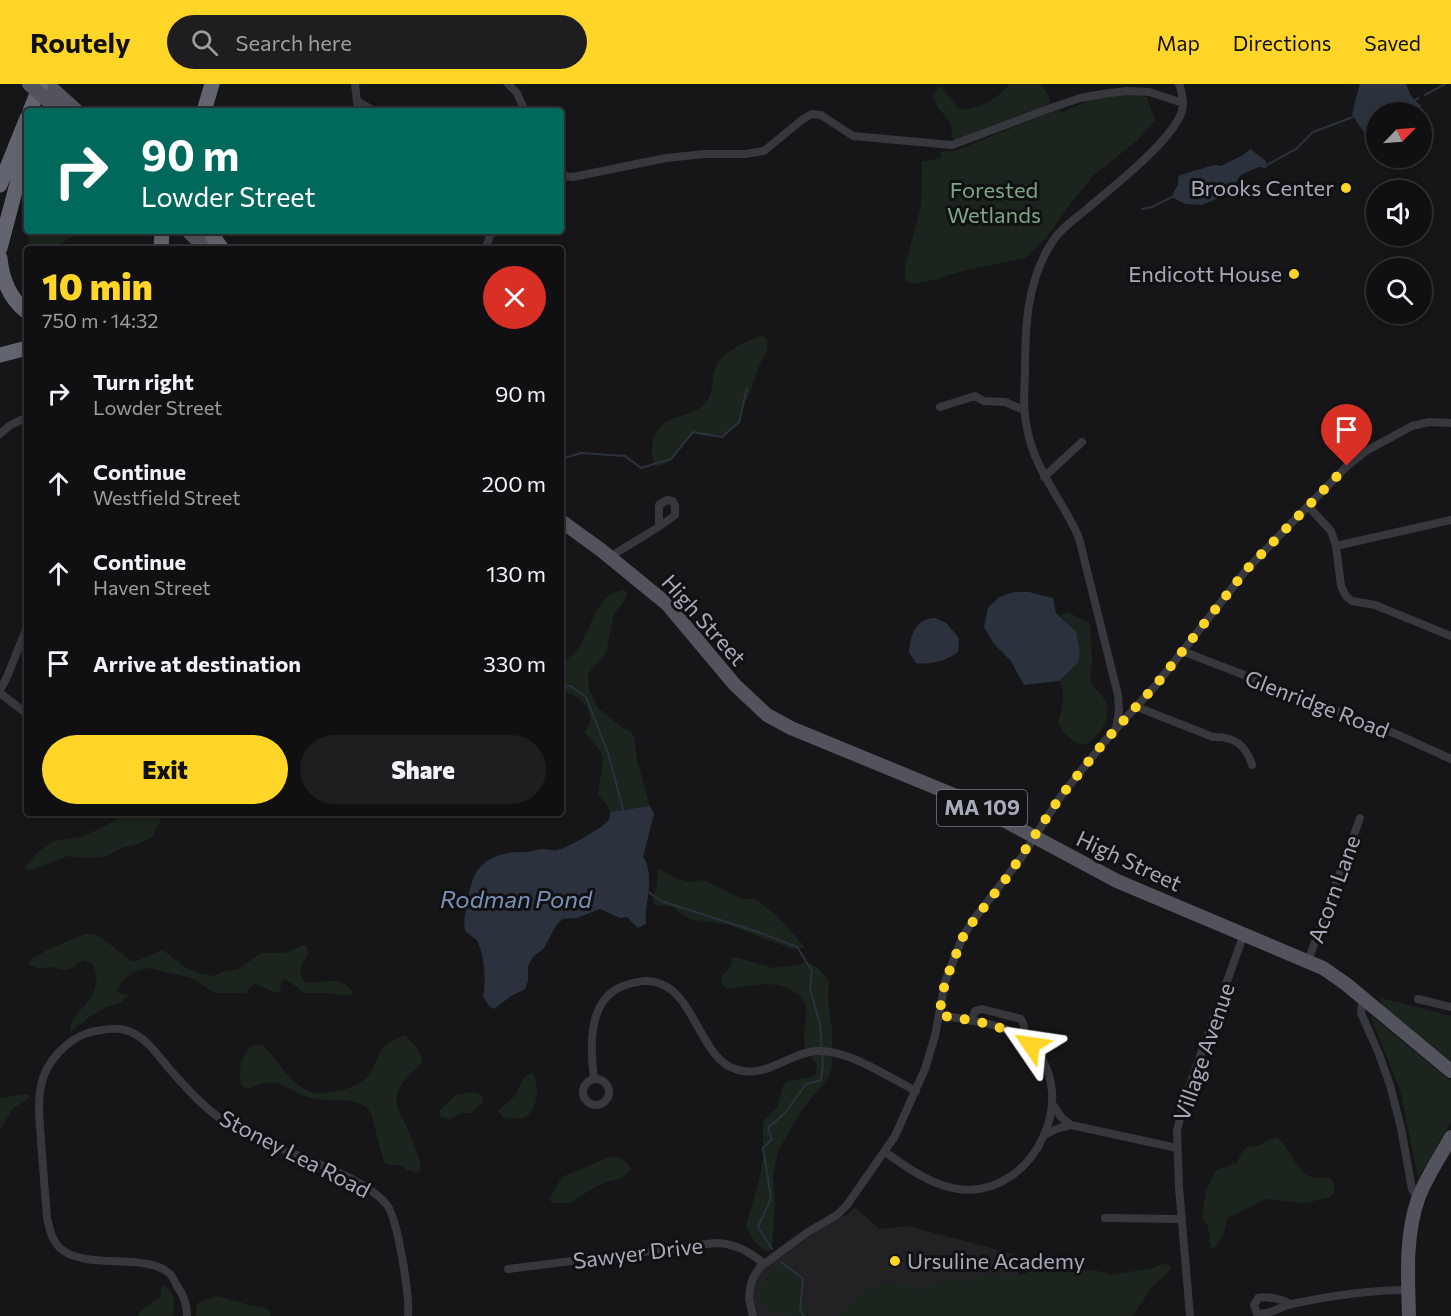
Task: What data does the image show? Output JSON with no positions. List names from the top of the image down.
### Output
{
  "streets": {
    "main road": ["High Street", "MA 109"],
    "street": [
      "Glenridge Road",
      "Acorn Lane",
      "Village Avenue",
      "Stoney Lea Road",
      "Sawyer Drive"
    ]
  },
  "crossings": [
    ["High Street", "MA 109"],
    ["High Street", "Acorn Lane"],
    ["High Street", "Village Avenue"]
  ],
  "water": ["Rodman Pond"],
  "parks": ["Forested Wetlands"],
  "places": ["Brooks Center", "Endicott House", "Ursuline Academy"],
  "north": "top right",
  "page": {
    "header": "Routely",
    "search": "Search here",
    "nav": ["Map", "Directions", "Saved"],
    "turn": ["90 m", "Lowder Street"],
    "heading": ["10 min", "750 m · 14:32"],
    "list": [
      {
        "name": "Turn right",
        "note": "Lowder Street",
        "value": "90 m"
      },
      {
        "name": "Continue",
        "note": "Westfield Street",
        "value": "200 m"
      },
      {
        "name": "Continue",
        "note": "Haven Street",
        "value": "130 m"
      },
      {
        "name": "Arrive at destination",
        "value": "330 m"
      }
    ],
    "buttons": ["Exit", "Share"]
  }
}
